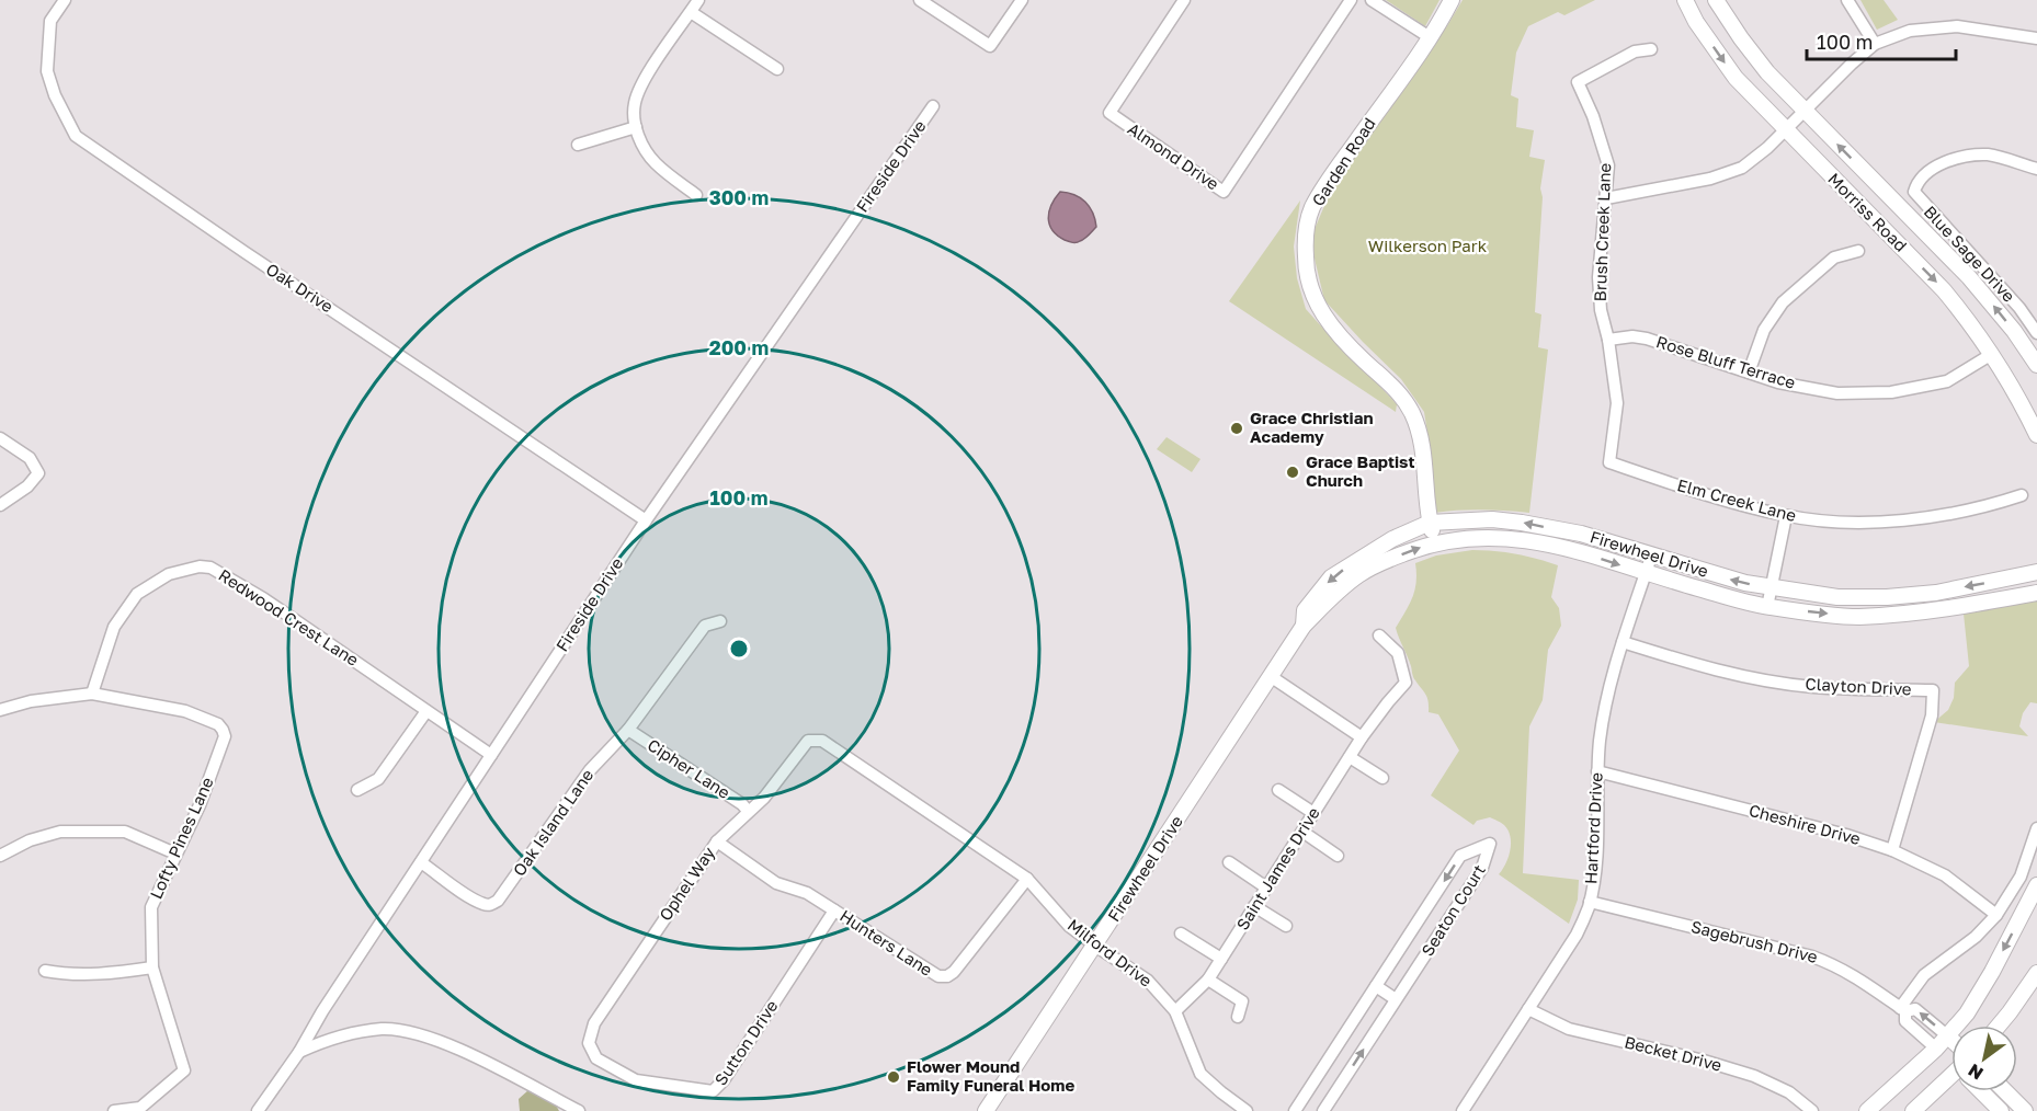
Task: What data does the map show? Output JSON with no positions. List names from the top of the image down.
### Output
{
  "streets": {
    "street": [
      "Almond Drive",
      "Garden Road",
      "Fireside Drive",
      "Morriss Road",
      "Brush Creek Lane",
      "Blue Sage Drive",
      "Oak Drive",
      "Rose Bluff Terrace",
      "Elm Creek Lane",
      "Firewheel Drive",
      "Redwood Crest Lane",
      "Clayton Drive",
      "Cipher Lane",
      "Oak Island Lane",
      "Cheshire Drive",
      "Hartford Drive",
      "Lofty Pines Lane",
      "Saint James Drive",
      "Ophel Way",
      "Seaton Court",
      "Sagebrush Drive",
      "Hunters Lane",
      "Milford Drive",
      "Sutton Drive",
      "Becket Drive"
    ]
  },
  "crossings": [
    ["Garden Road", "Firewheel Drive"],
    ["Fireside Drive", "Oak Drive"],
    ["Fireside Drive", "Redwood Crest Lane"],
    ["Fireside Drive", "Oak Island Lane"],
    ["Morriss Road", "Rose Bluff Terrace"],
    ["Brush Creek Lane", "Rose Bluff Terrace"],
    ["Brush Creek Lane", "Elm Creek Lane"],
    ["Firewheel Drive", "Hartford Drive"],
    ["Firewheel Drive", "Milford Drive"],
    ["Redwood Crest Lane", "Lofty Pines Lane"],
    ["Clayton Drive", "Cheshire Drive"],
    ["Clayton Drive", "Hartford Drive"],
    ["Cipher Lane", "Oak Island Lane"],
    ["Cipher Lane", "Ophel Way"],
    ["Cheshire Drive", "Hartford Drive"],
    ["Hartford Drive", "Sagebrush Drive"],
    ["Hartford Drive", "Becket Drive"],
    ["Saint James Drive", "Milford Drive"],
    ["Ophel Way", "Hunters Lane"],
    ["Ophel Way", "Milford Drive"],
    ["Ophel Way", "Sutton Drive"],
    ["Hunters Lane", "Milford Drive"],
    ["Hunters Lane", "Sutton Drive"]
  ],
  "parks": ["Wilkerson Park"],
  "places": ["Grace Christian Academy", "Grace Baptist Church", "Flower Mound Family Funeral Home"],
  "scale_bar": "100 m",
  "north": "bottom left",
  "rings": ["300 m", "200 m", "100 m"]
}
